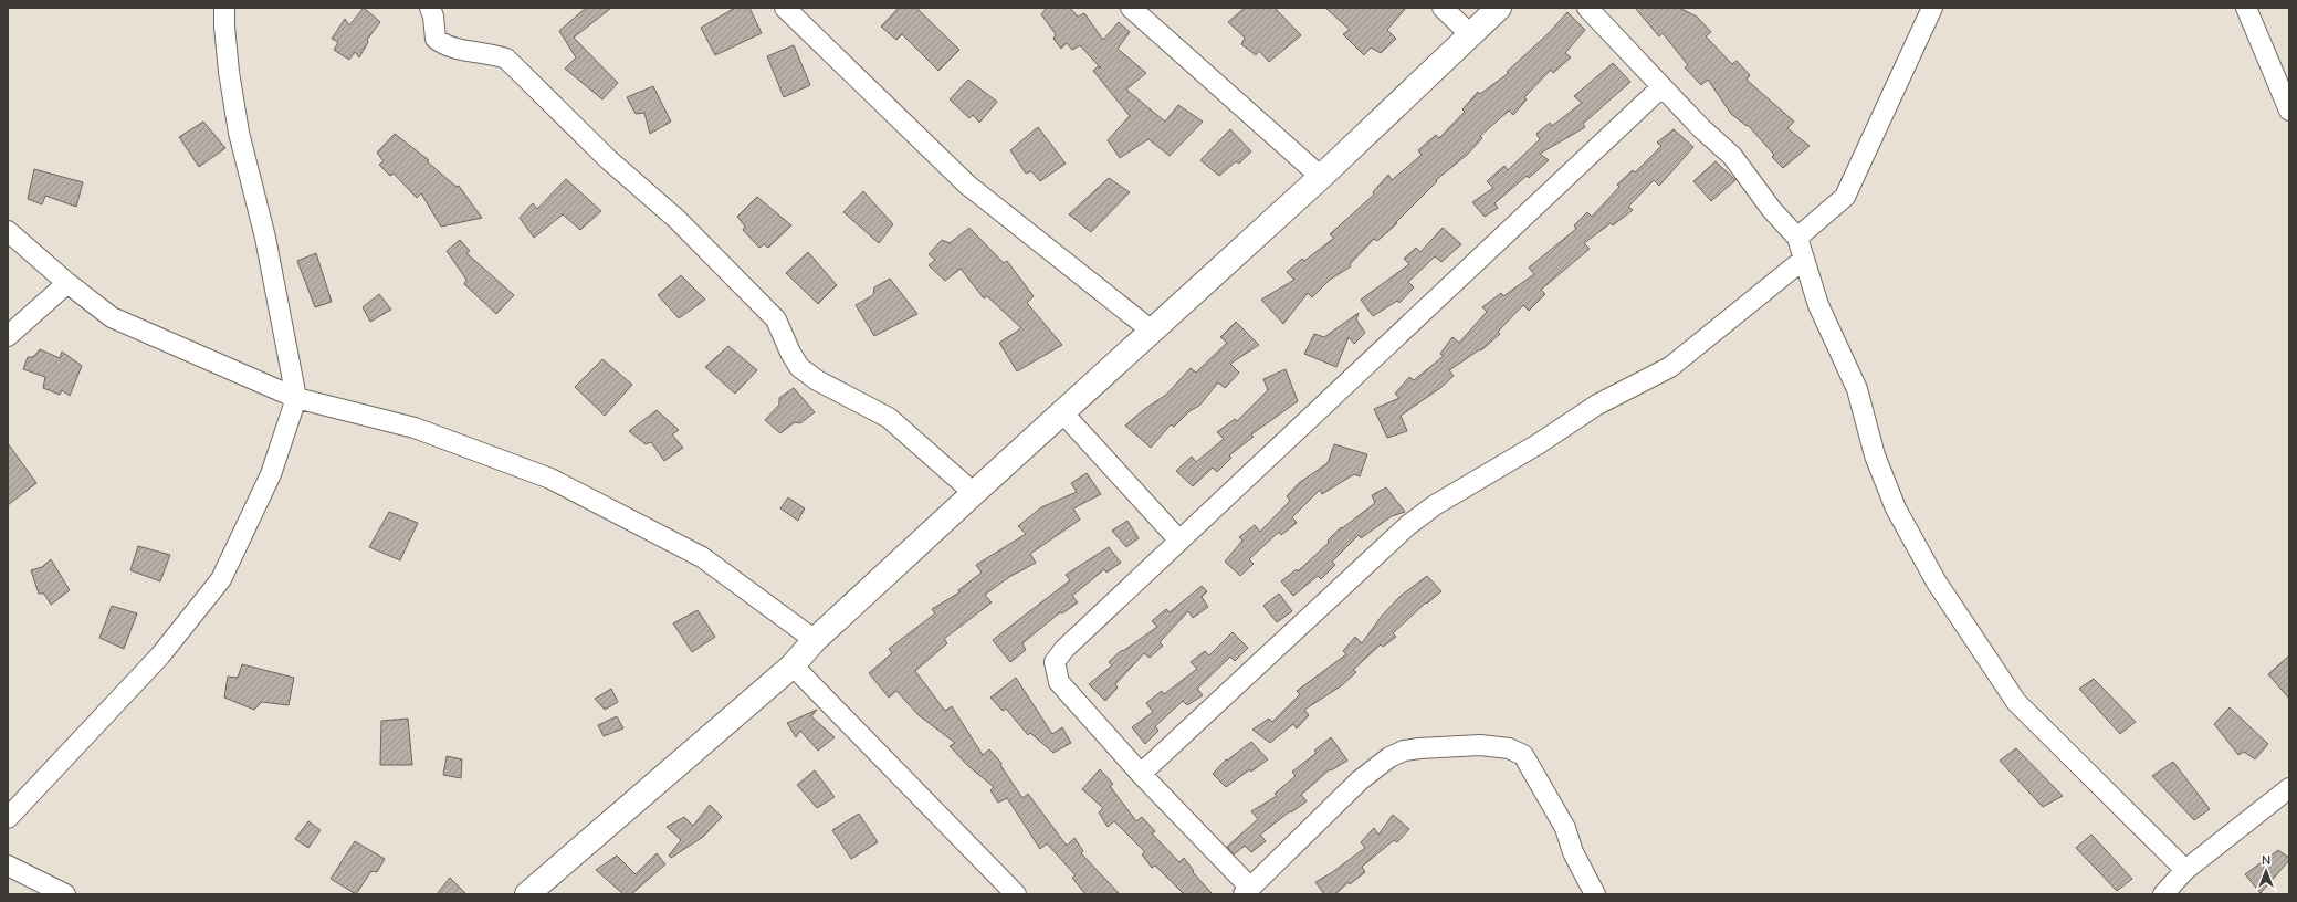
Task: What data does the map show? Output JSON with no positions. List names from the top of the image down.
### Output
{
  "north": "top"
}
